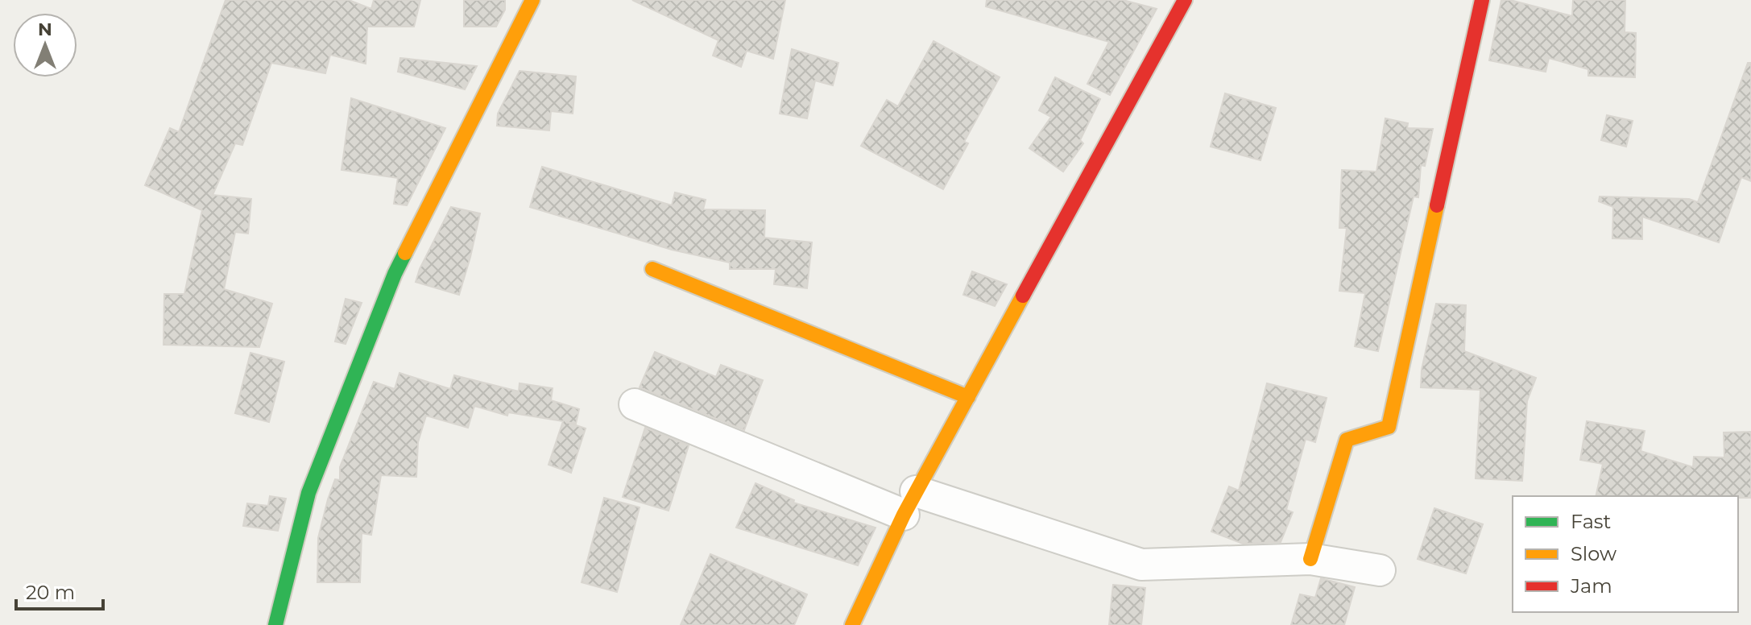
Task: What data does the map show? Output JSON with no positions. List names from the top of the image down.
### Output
{
  "legend": ["Fast", "Slow", "Jam"],
  "scale_bar": "20 m",
  "north": "top"
}
